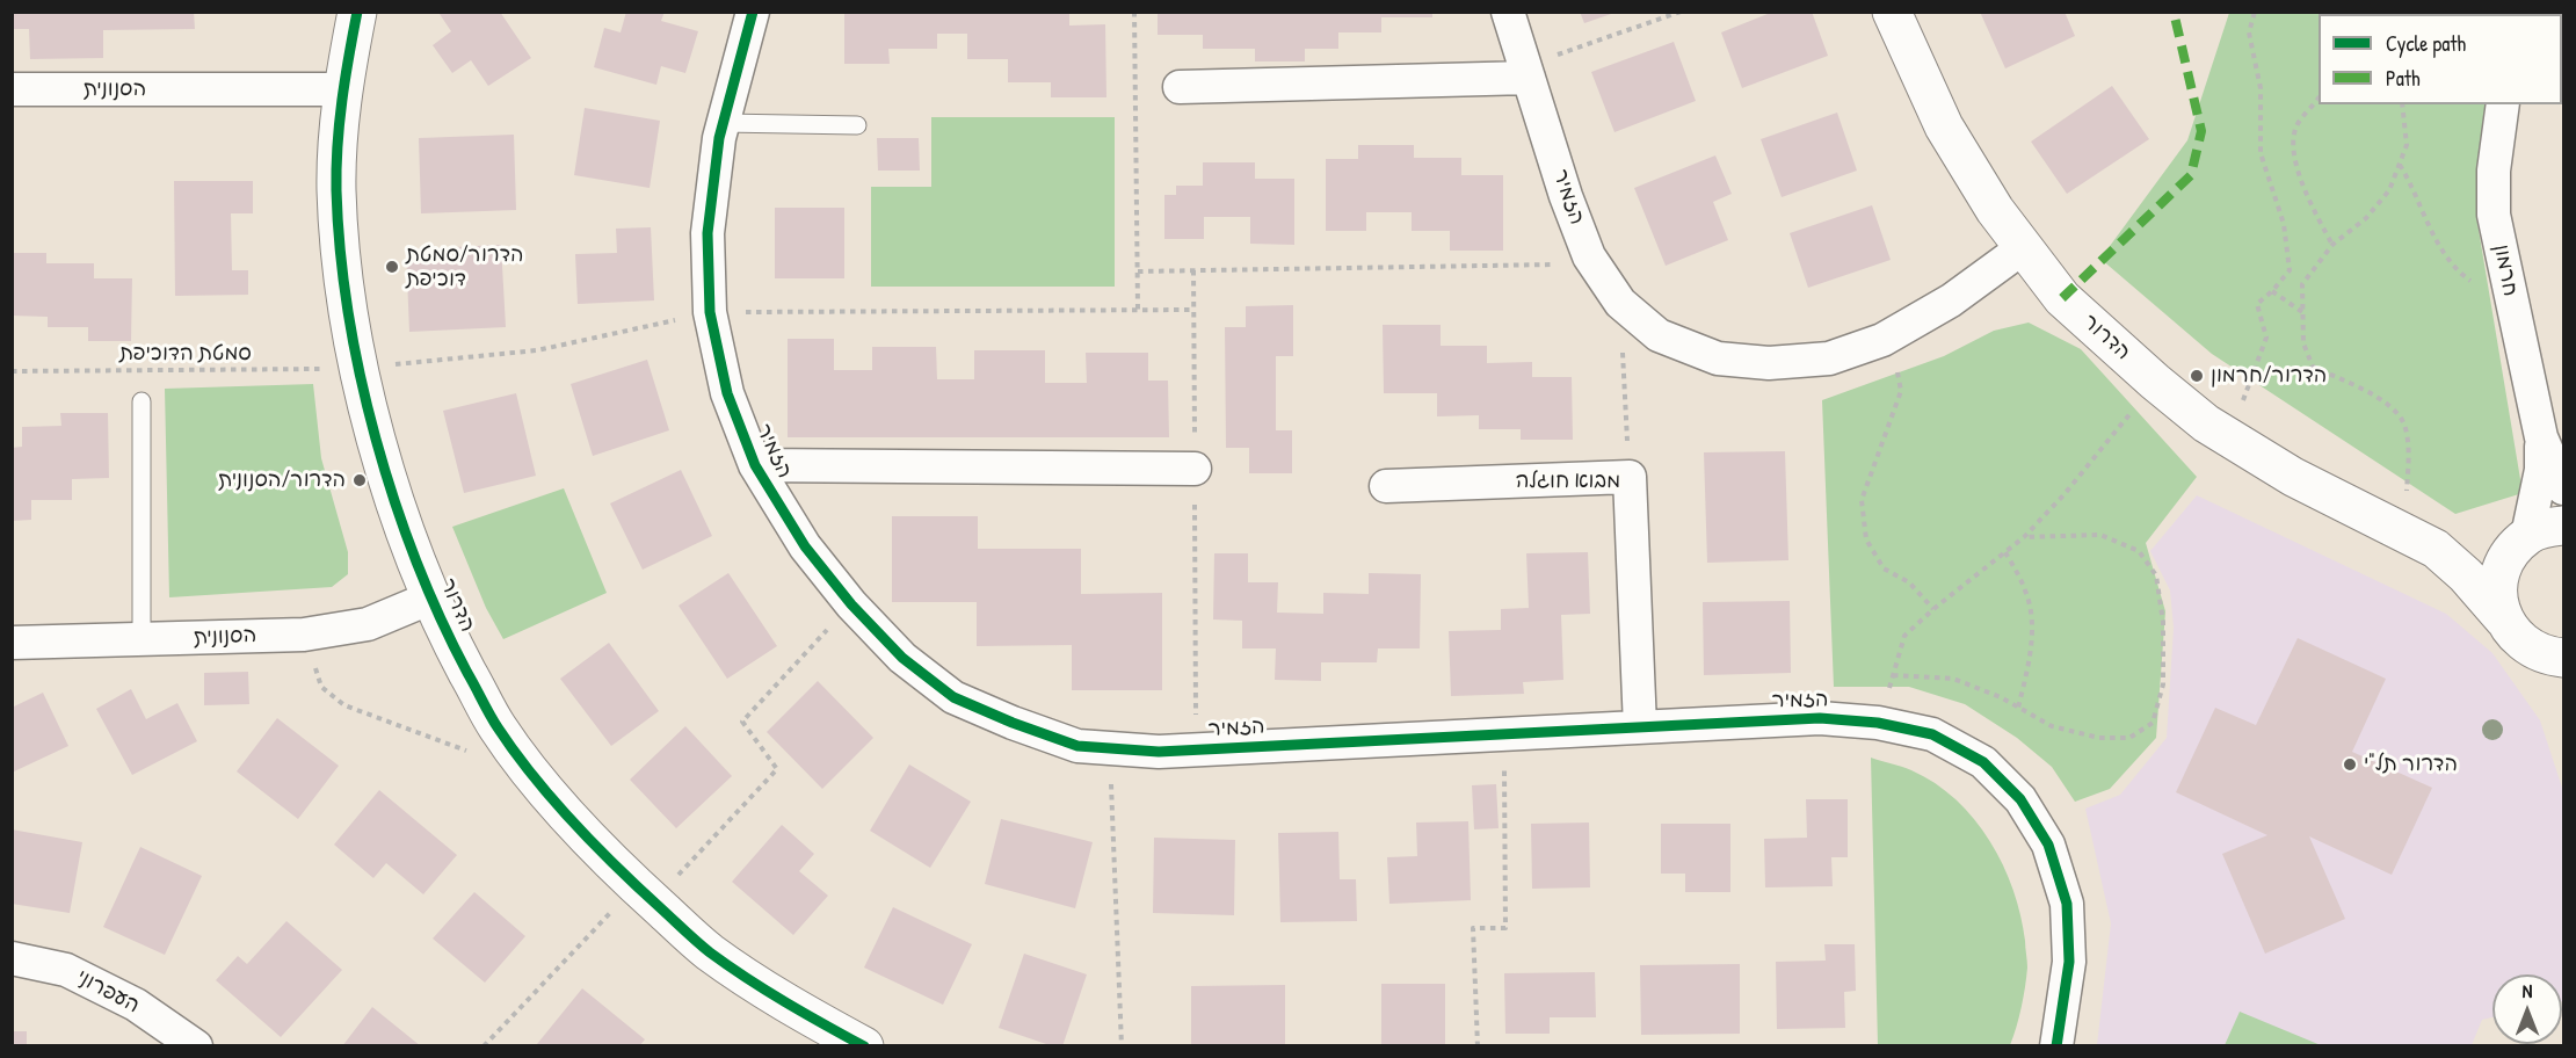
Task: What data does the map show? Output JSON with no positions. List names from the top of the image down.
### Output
{
  "streets": {
    "street": [
      "הסנונית",
      "הזמיר",
      "חרמון",
      "הדרור",
      "מבוא חוגלה",
      "העפרוני"
    ],
    "path": ["סמטת הדוכיפת"]
  },
  "crossings": [
    ["הסנונית", "הדרור"],
    ["הזמיר", "הדרור"],
    ["הזמיר", "סמטת הדוכיפת"],
    ["הזמיר", "מבוא חוגלה"],
    ["חרמון", "הדרור"],
    ["הדרור", "סמטת הדוכיפת"]
  ],
  "places": [
    "הדרור/סמטת דוכיפת",
    "הדרור/חרמון",
    "הדרור/הסנונית",
    "הדרור תל\"י"
  ],
  "legend": ["Cycle path", "Path"],
  "north": "top"
}
